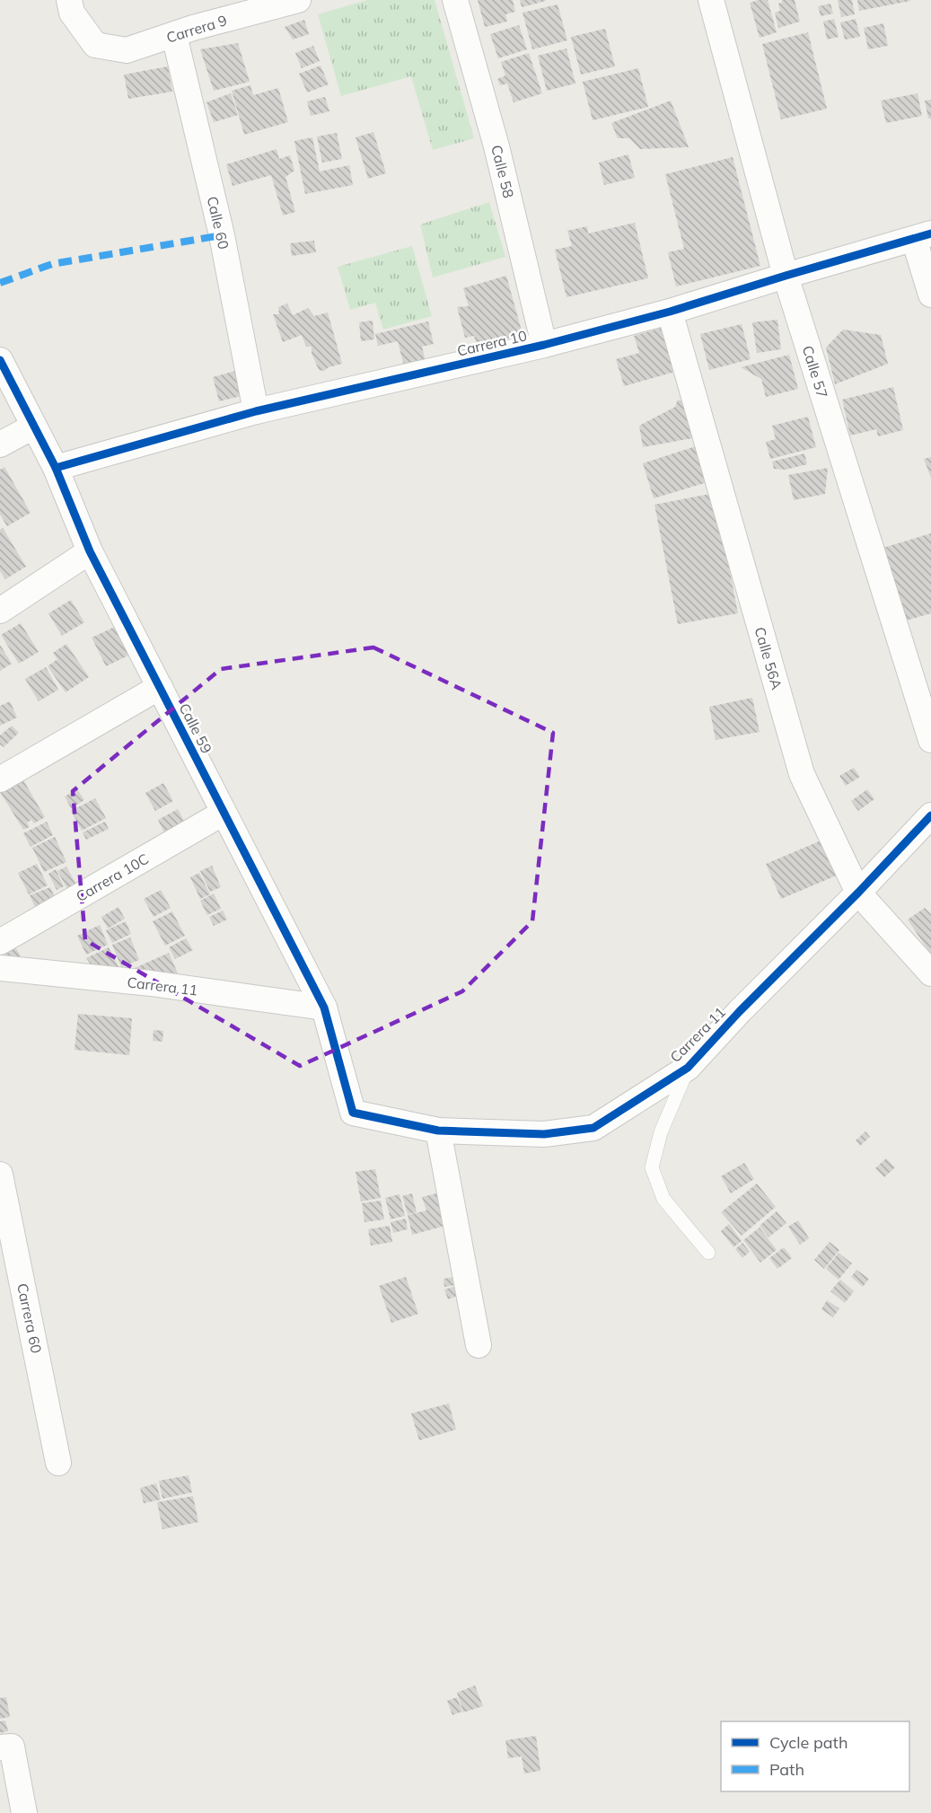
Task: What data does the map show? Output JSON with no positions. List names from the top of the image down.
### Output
{
  "streets": {
    "street": [
      "Carrera 9",
      "Calle 58",
      "Calle 60",
      "Carrera 10",
      "Calle 57",
      "Calle 56A",
      "Calle 59",
      "Carrera 10C",
      "Carrera 11",
      "Carrera 60"
    ]
  },
  "crossings": [
    ["Carrera 9", "Calle 60"],
    ["Calle 58", "Carrera 10"],
    ["Calle 60", "Carrera 10"],
    ["Carrera 10", "Calle 57"],
    ["Carrera 10", "Calle 56A"],
    ["Carrera 10", "Calle 59"],
    ["Calle 56A", "Carrera 11"],
    ["Calle 59", "Carrera 10C"],
    ["Calle 59", "Carrera 11"]
  ],
  "legend": ["Cycle path", "Path"]
}
